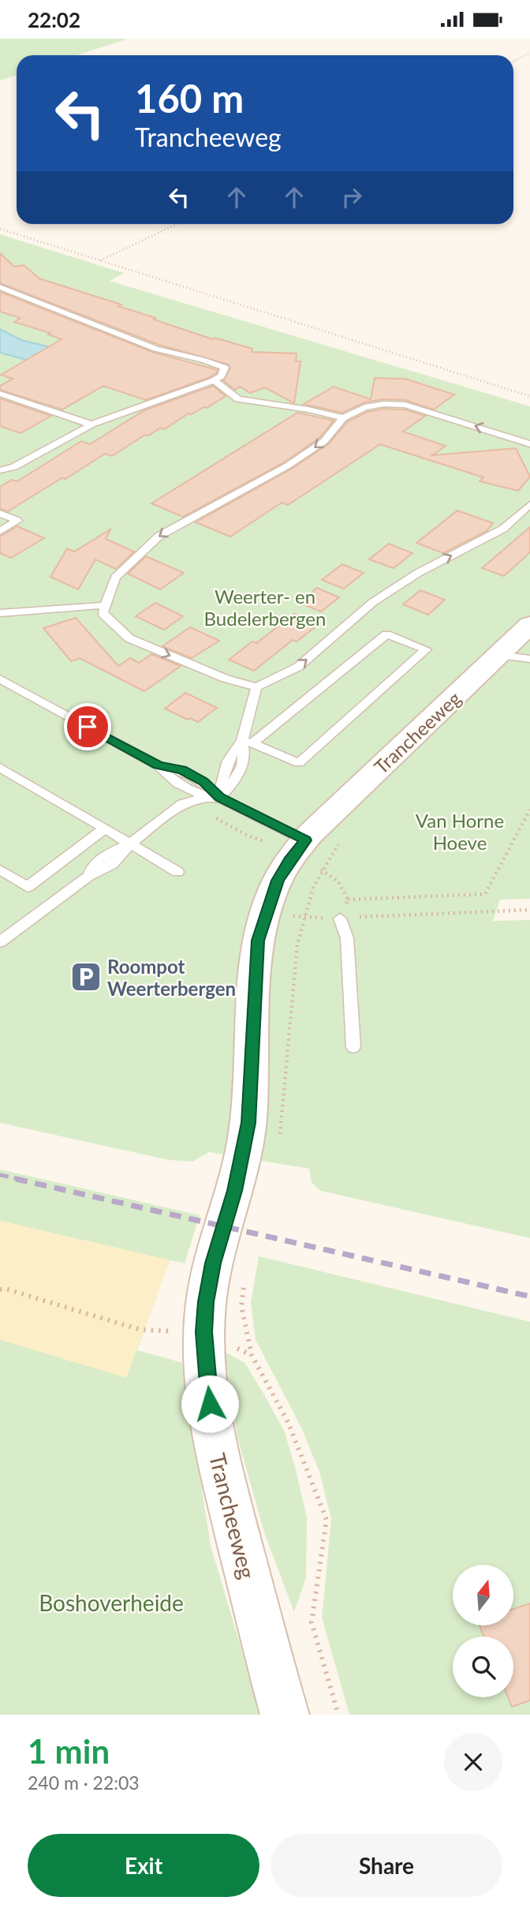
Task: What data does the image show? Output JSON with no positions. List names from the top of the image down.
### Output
{
  "streets": {
    "street": ["Trancheeweg"]
  },
  "parks": ["Weerter- en Budelerbergen", "Van Horne Hoeve", "Boshoverheide"],
  "places": {
    "parking": ["Roompot Weerterbergen"]
  },
  "north": "top",
  "page": {
    "status": "22:02",
    "turn": ["160 m", "Trancheeweg"],
    "heading": ["1 min", "240 m · 22:03"],
    "buttons": ["Exit", "Share"]
  }
}
